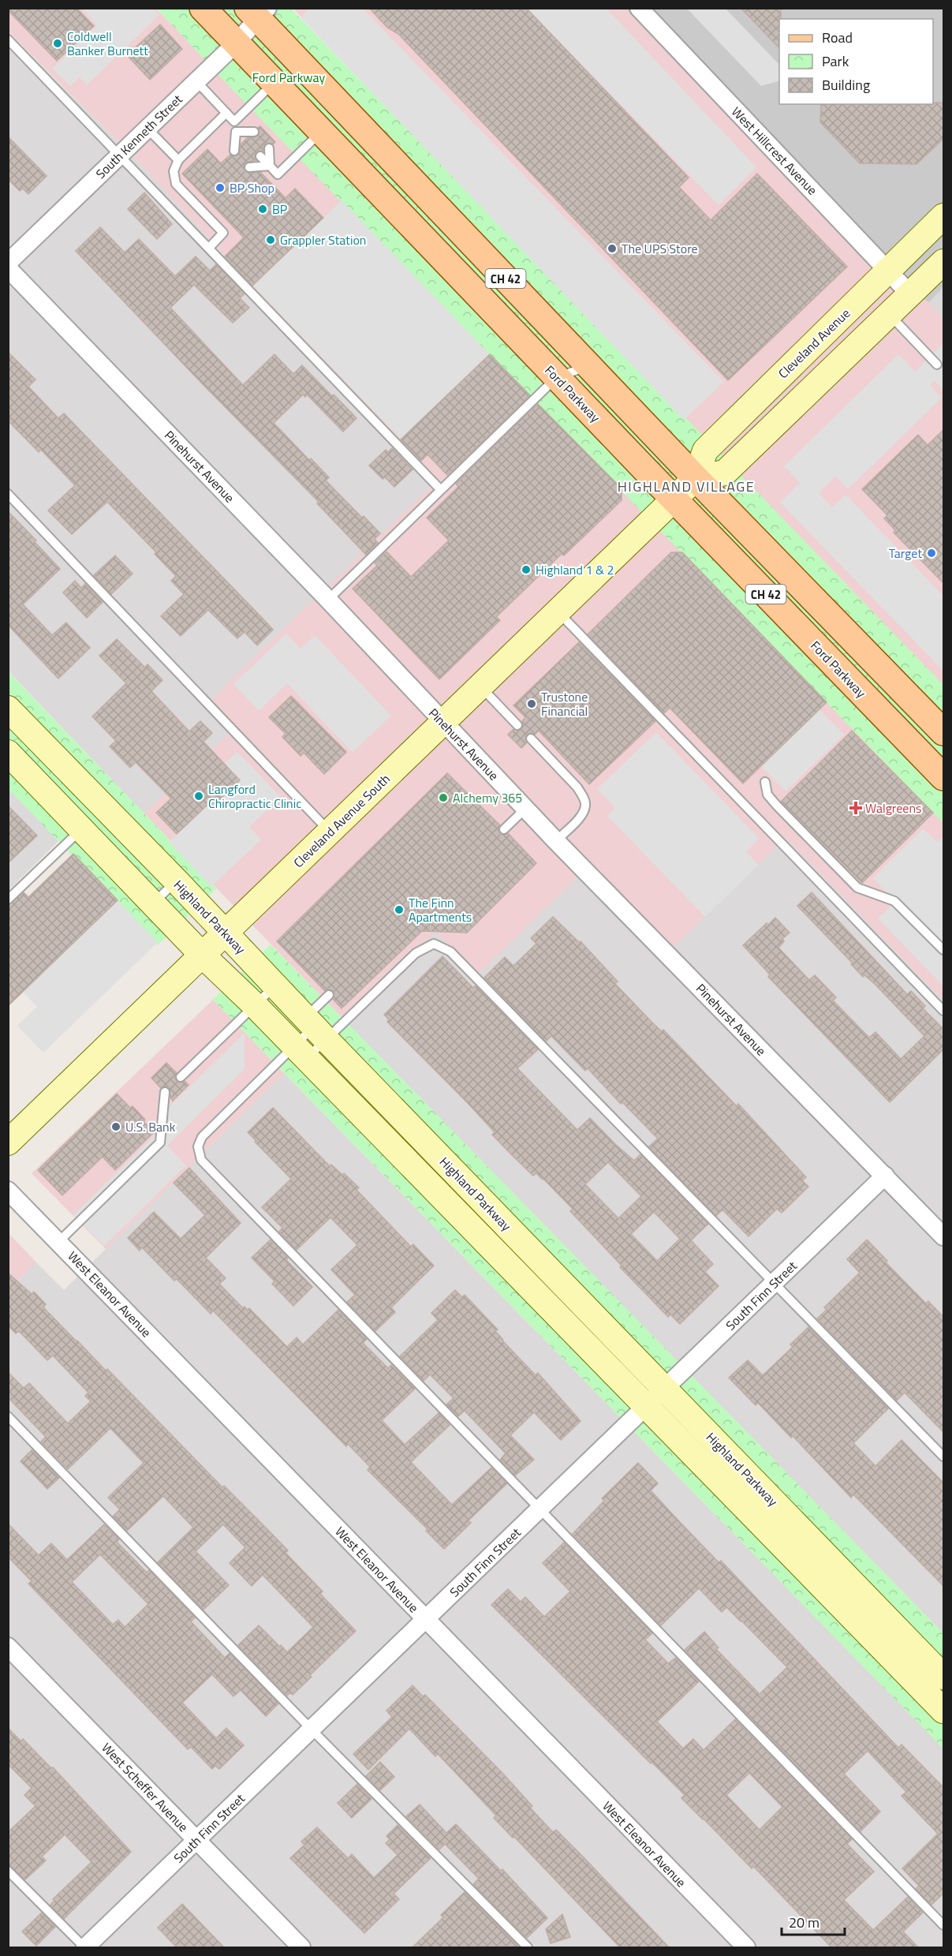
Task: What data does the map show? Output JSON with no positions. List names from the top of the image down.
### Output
{
  "streets": {
    "main road": ["CH 42", "Ford Parkway"],
    "street": [
      "South Kenneth Street",
      "West Hillcrest Avenue",
      "Cleveland Avenue",
      "Pinehurst Avenue",
      "Cleveland Avenue South",
      "Highland Parkway",
      "West Eleanor Avenue",
      "South Finn Street",
      "West Scheffer Avenue"
    ]
  },
  "crossings": [
    ["South Kenneth Street", "Ford Parkway"],
    ["West Hillcrest Avenue", "Cleveland Avenue"],
    ["Cleveland Avenue", "Ford Parkway"],
    ["Cleveland Avenue", "Cleveland Avenue South"],
    ["Ford Parkway", "Cleveland Avenue South"],
    ["Pinehurst Avenue", "Cleveland Avenue South"],
    ["Pinehurst Avenue", "South Finn Street"],
    ["Cleveland Avenue South", "Highland Parkway"],
    ["Highland Parkway", "South Finn Street"],
    ["West Eleanor Avenue", "South Finn Street"],
    ["South Finn Street", "West Scheffer Avenue"]
  ],
  "districts": ["HIGHLAND VILLAGE"],
  "parks": ["Ford Parkway"],
  "places": {
    "other": [
      "Coldwell Banker Burnett",
      "BP Shop",
      "BP",
      "Grappler Station",
      "The UPS Store",
      "Target",
      "Highland 1 & 2",
      "Trustone Financial",
      "Langford Chiropractic Clinic",
      "Alchemy 365",
      "The Finn Apartments",
      "U.S. Bank"
    ],
    "health": ["Walgreens"]
  },
  "legend": ["Road", "Park", "Building"],
  "scale_bar": "20 m"
}
